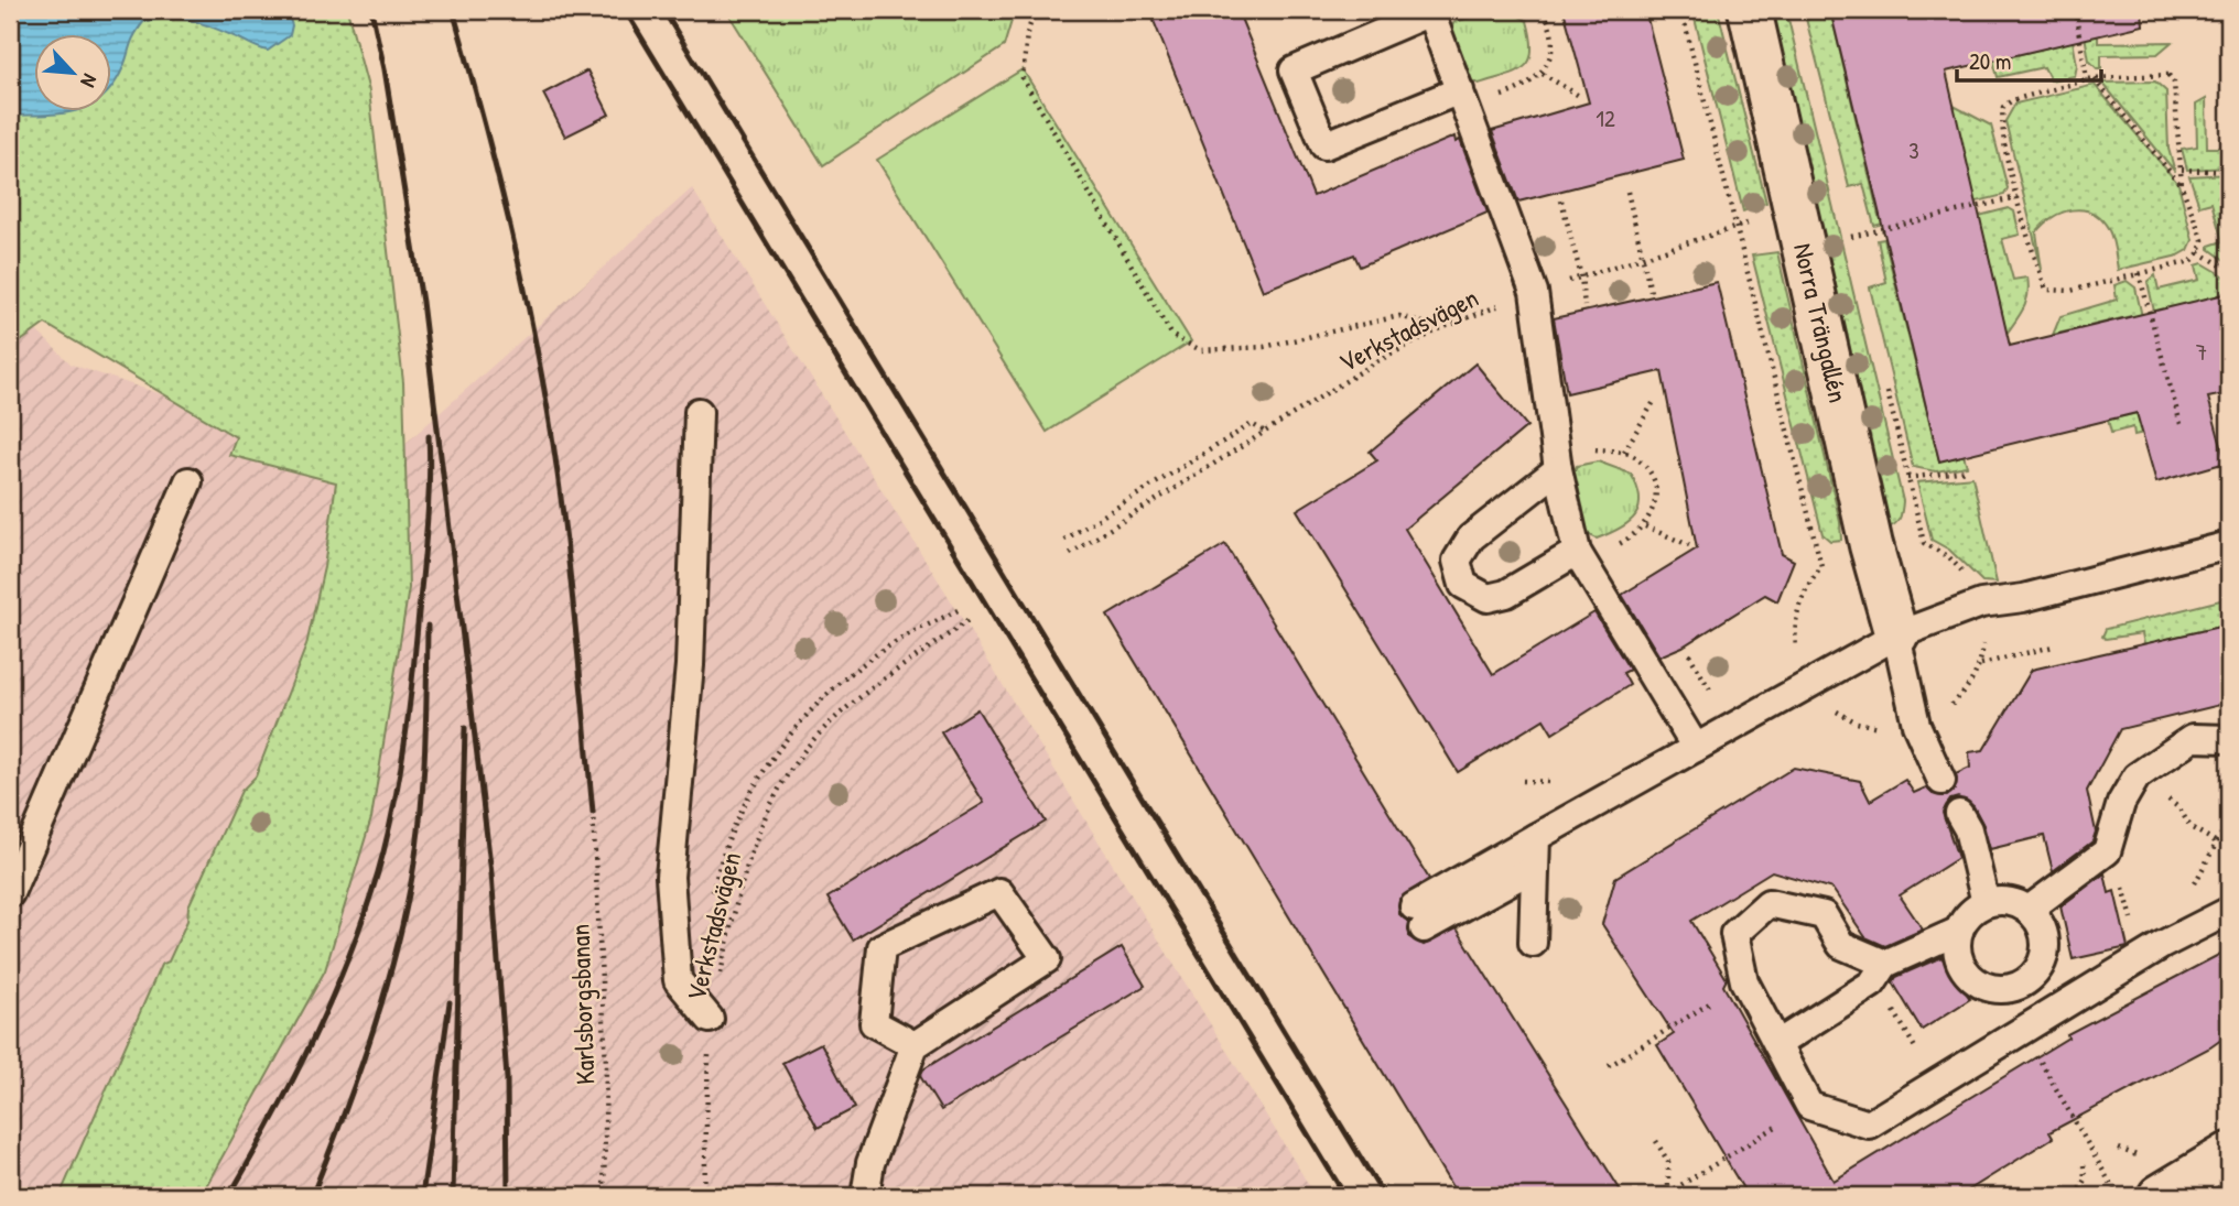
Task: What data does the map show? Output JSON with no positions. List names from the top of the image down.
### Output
{
  "streets": {
    "street": ["Norra Trängallén"],
    "path": ["Verkstadsvägen", "Karlsborgsbanan"]
  },
  "crossings": [
    ["Norra Trängallén", "Verkstadsvägen"]
  ],
  "house_numbers": ["12", "3", "7"],
  "scale_bar": "20 m",
  "north": "bottom right"
}
